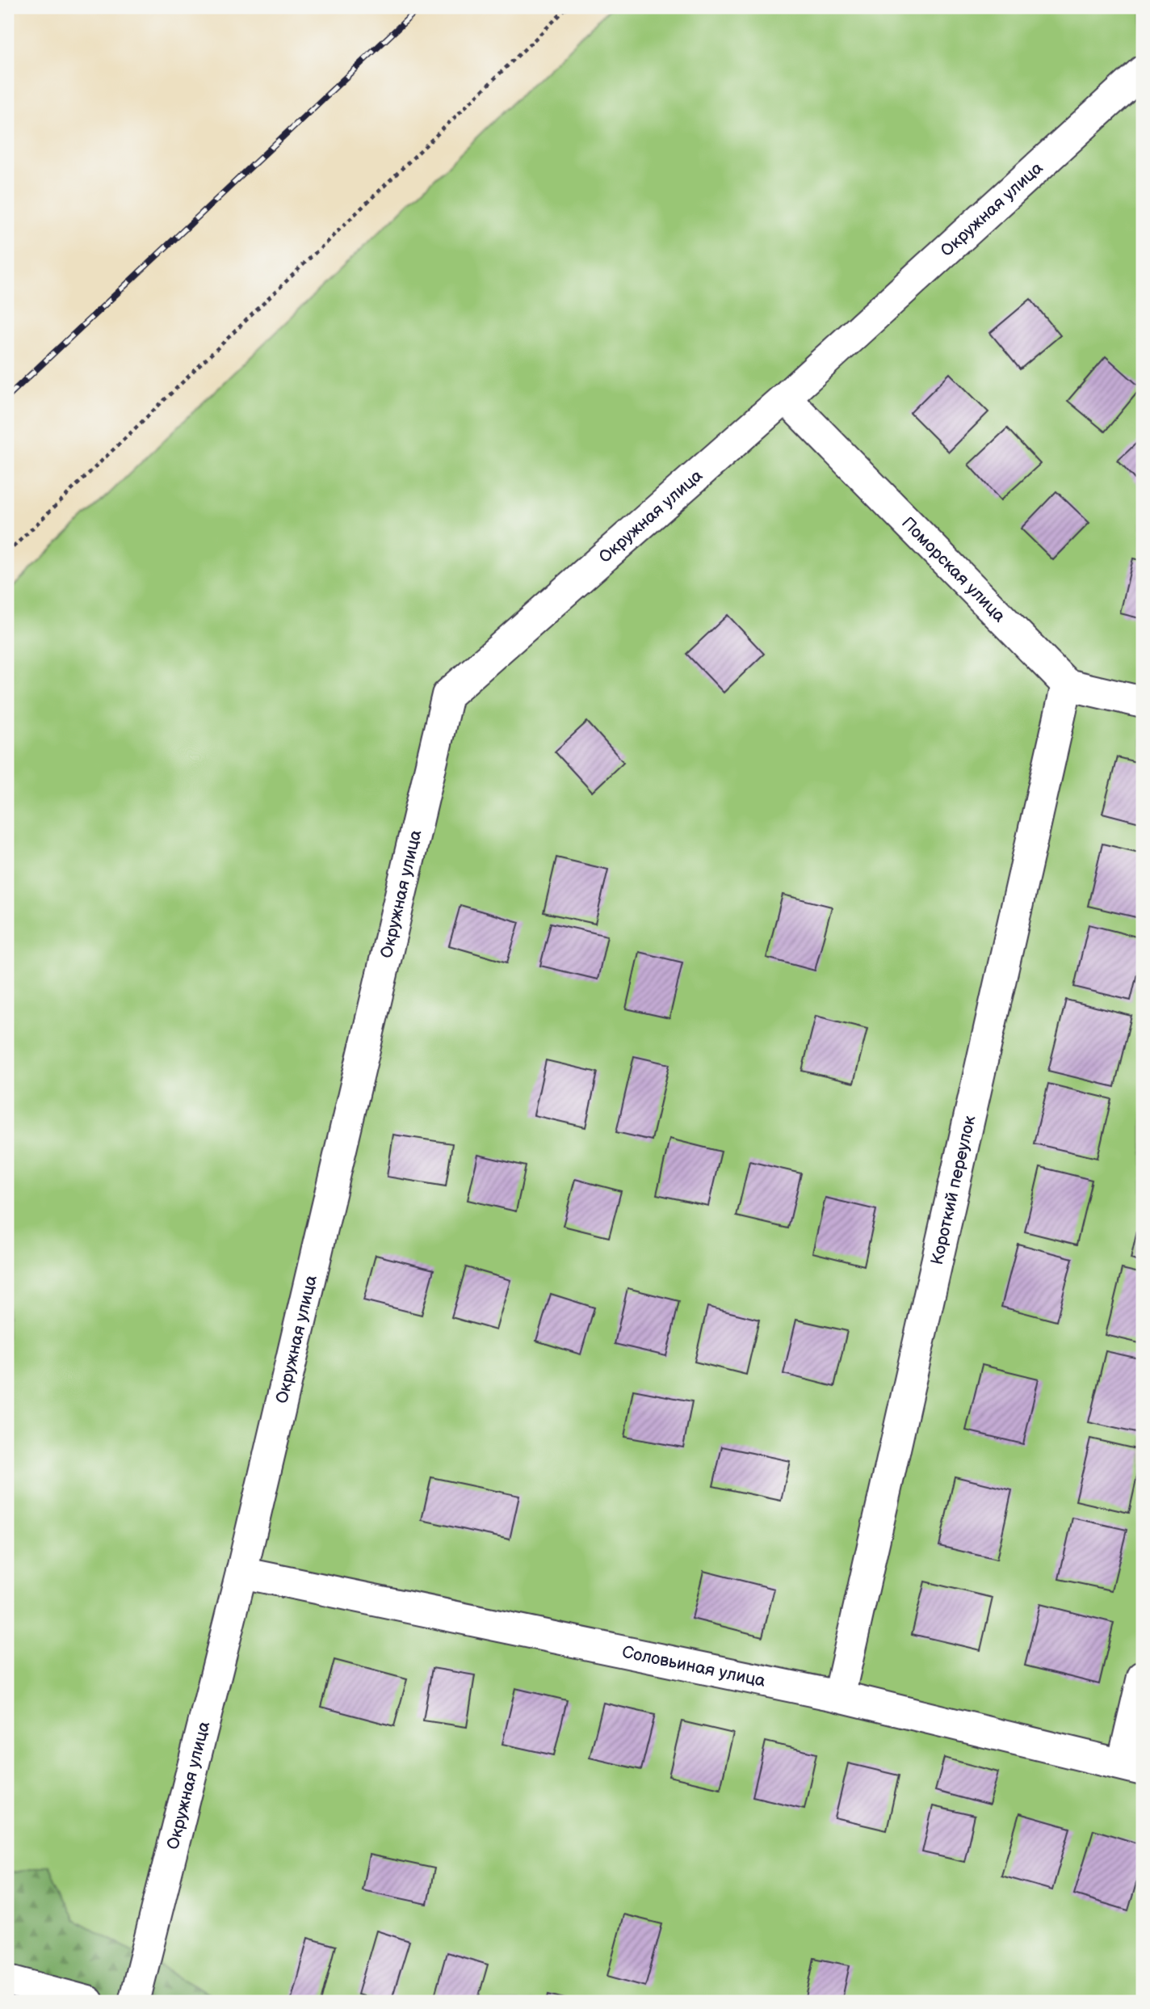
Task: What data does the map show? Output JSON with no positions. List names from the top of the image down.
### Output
{
  "streets": {
    "street": [
      "Окружная улица",
      "Поморская улица",
      "Короткий переулок",
      "Соловьиная улица"
    ]
  },
  "crossings": [
    ["Окружная улица", "Поморская улица"],
    ["Окружная улица", "Соловьиная улица"],
    ["Поморская улица", "Короткий переулок"],
    ["Короткий переулок", "Соловьиная улица"]
  ]
}
